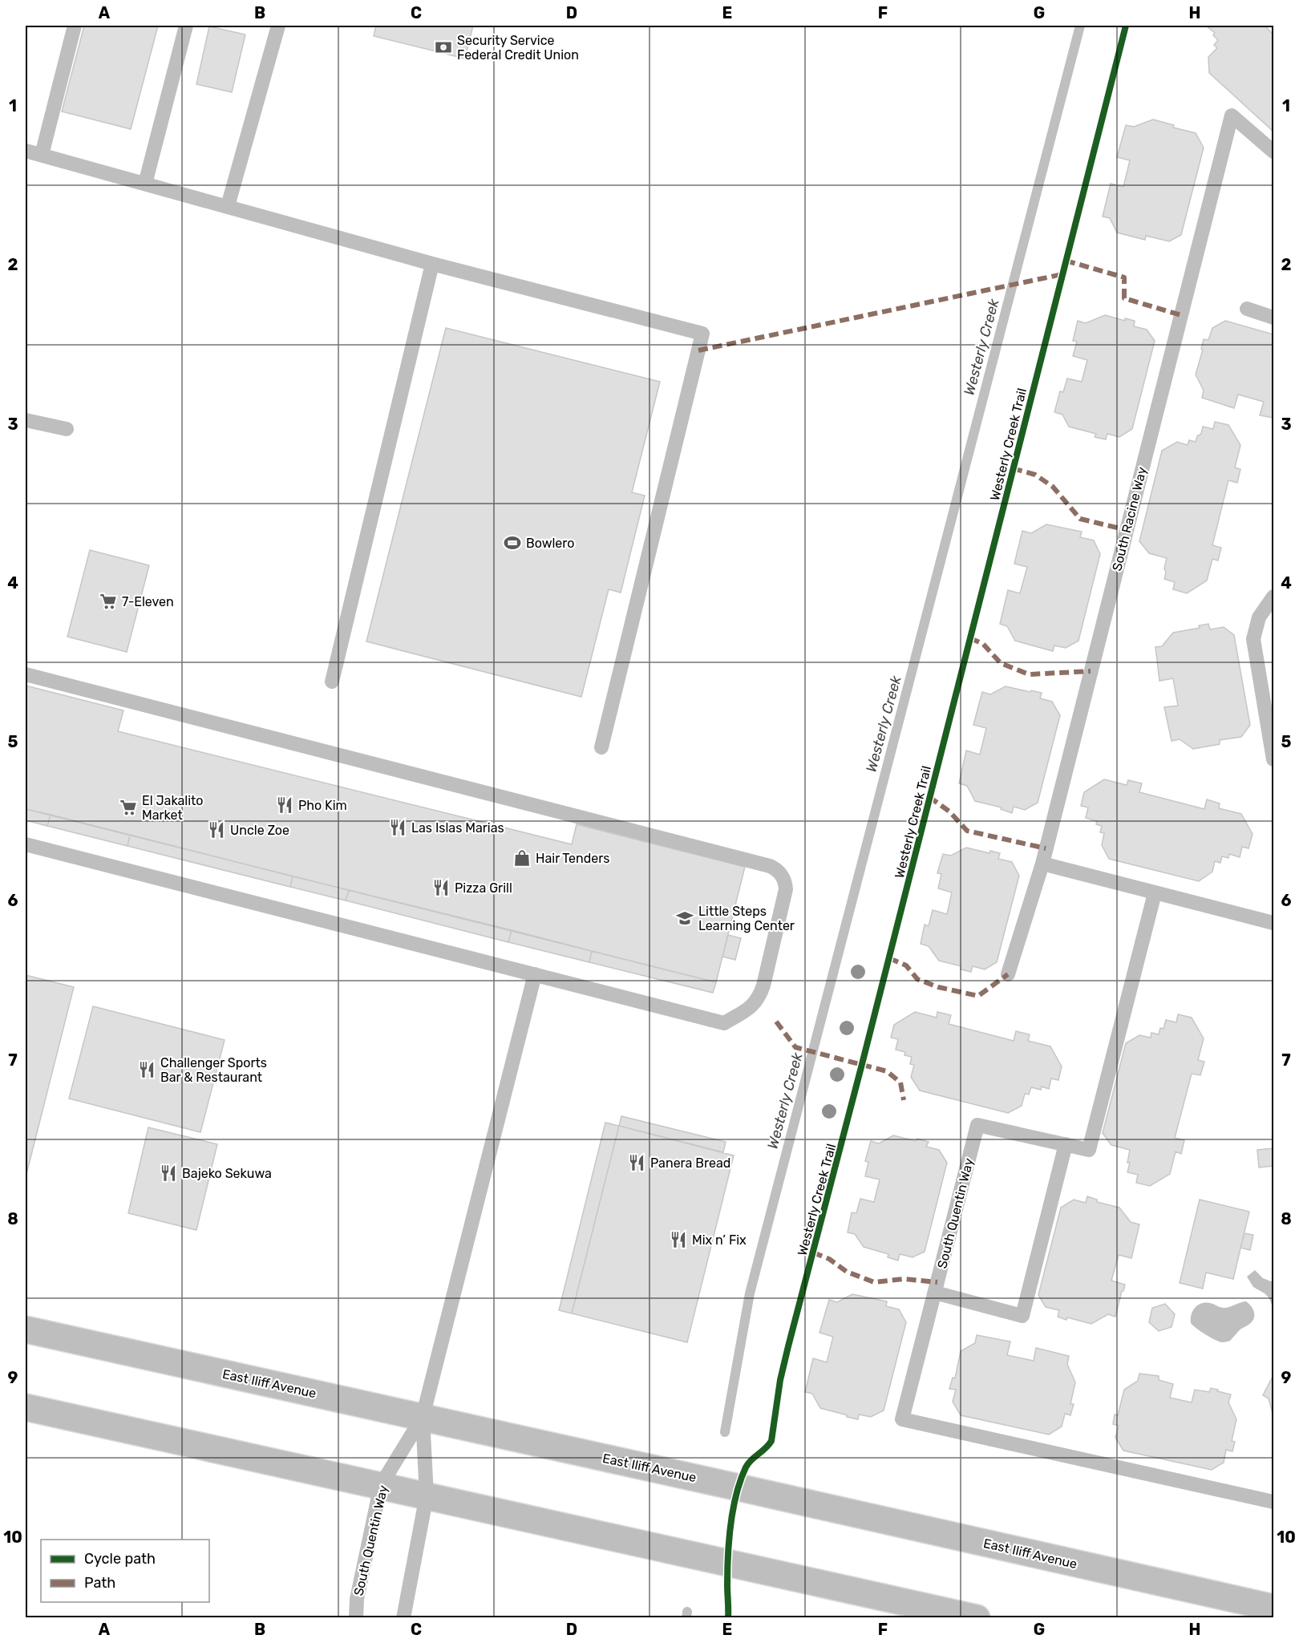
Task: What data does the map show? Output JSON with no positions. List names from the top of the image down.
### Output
{
  "streets": {
    "main road": ["East Iliff Avenue"],
    "lane": ["South Racine Way", "South Quentin Way"],
    "cycle path": ["Westerly Creek Trail"]
  },
  "crossings": [
    ["South Quentin Way", "East Iliff Avenue"]
  ],
  "water": ["Westerly Creek"],
  "places": {
    "bank": ["Security Service Federal Credit Union"],
    "sports": ["Bowlero"],
    "supermarket": ["7-Eleven", "El Jakalito Market"],
    "restaurant": [
      "Pho Kim",
      "Las Islas Marias",
      "Uncle Zoe",
      "Pizza Grill",
      "Challenger Sports Bar & Restaurant",
      "Panera Bread",
      "Bajeko Sekuwa",
      "Mix n’ Fix"
    ],
    "shop": ["Hair Tenders"],
    "school or university": ["Little Steps Learning Center"]
  },
  "legend": ["Cycle path", "Path"],
  "grid": {
    "columns": [
      "A",
      "B",
      "C",
      "D",
      "E",
      "F",
      "G",
      "H"
    ],
    "rows": [
      "1",
      "2",
      "3",
      "4",
      "5",
      "6",
      "7",
      "8",
      "9",
      "10"
    ]
  }
}
